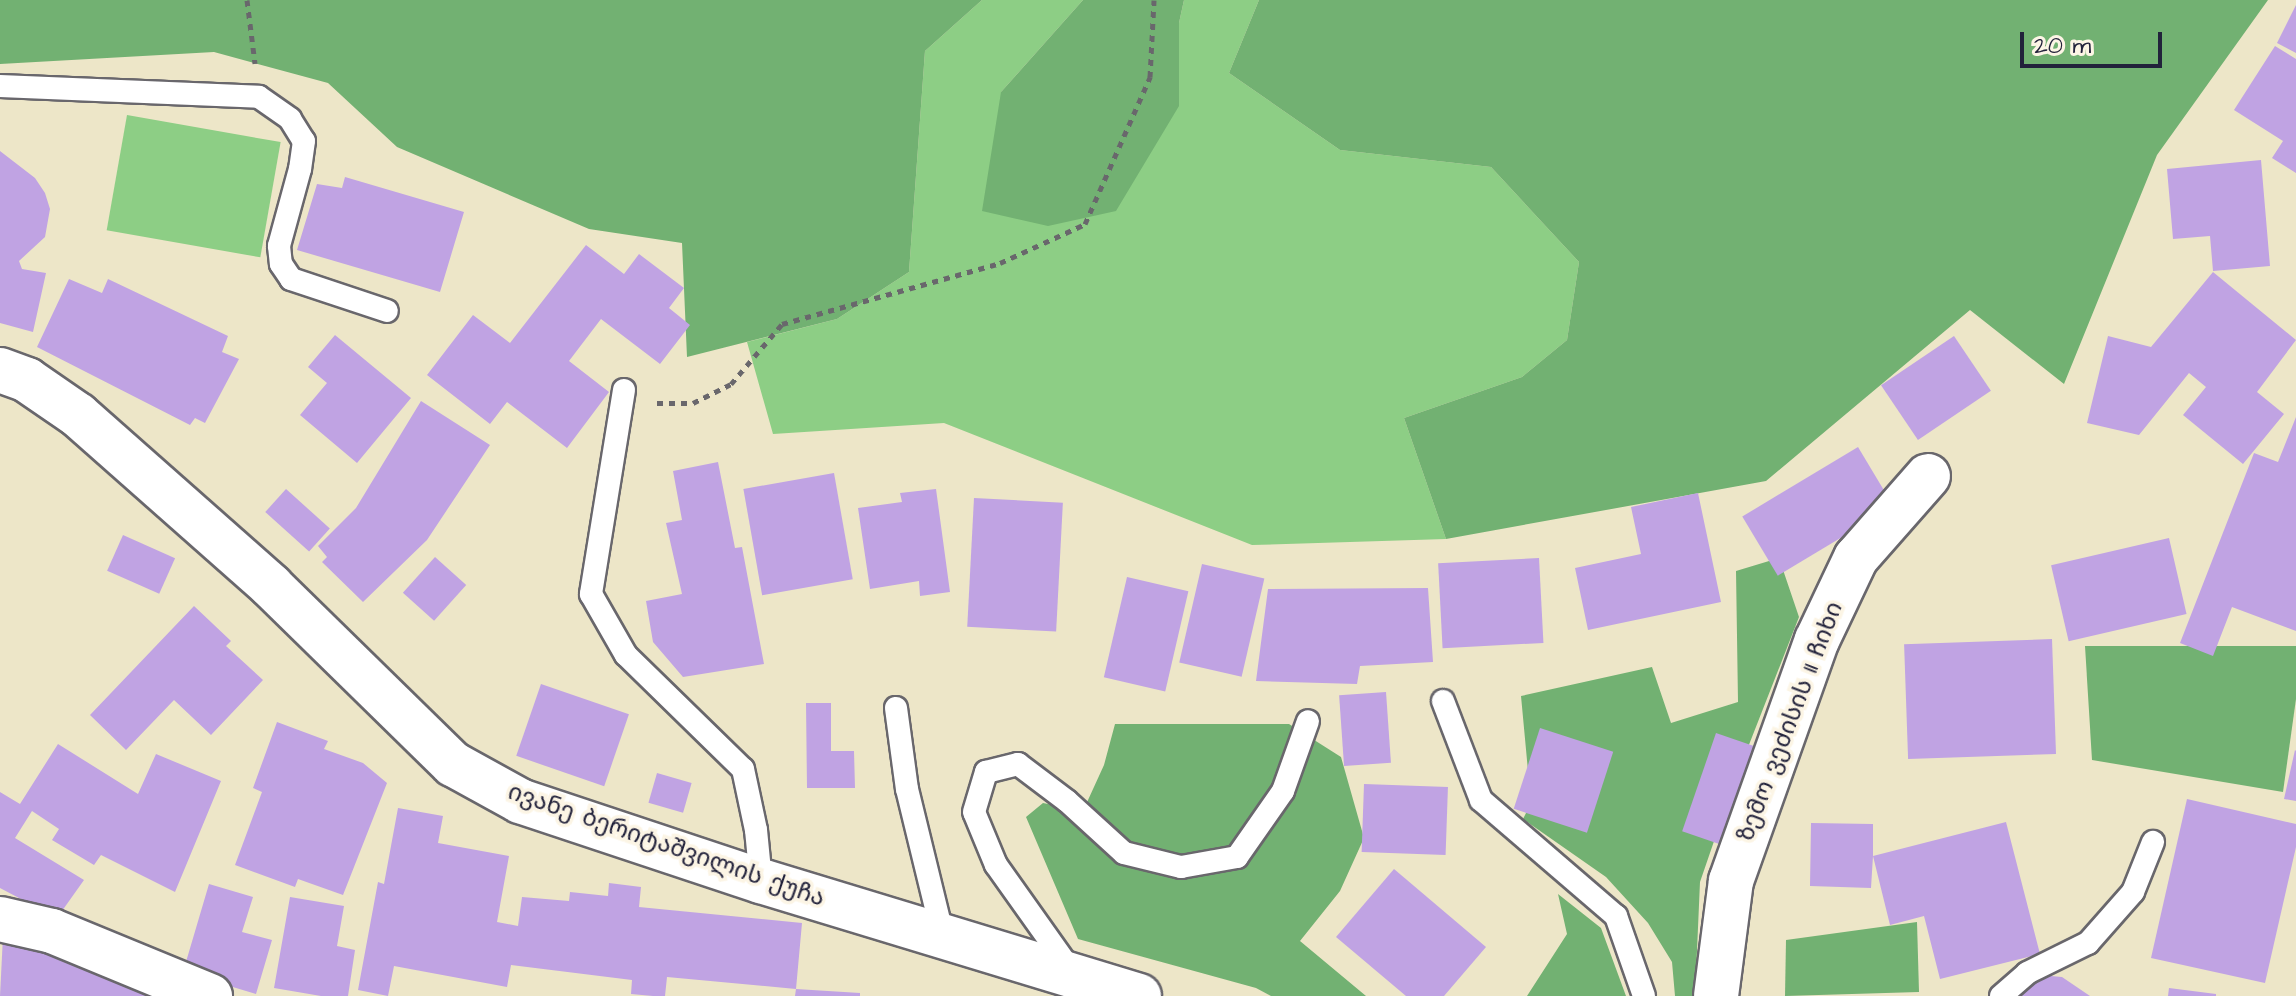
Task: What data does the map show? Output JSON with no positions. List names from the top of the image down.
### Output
{
  "streets": {
    "main road": ["ზემო ვეძისის II ჩიხი", "ივანე ბერიტაშვილის ქუჩა"]
  },
  "scale_bar": "20 m"
}
